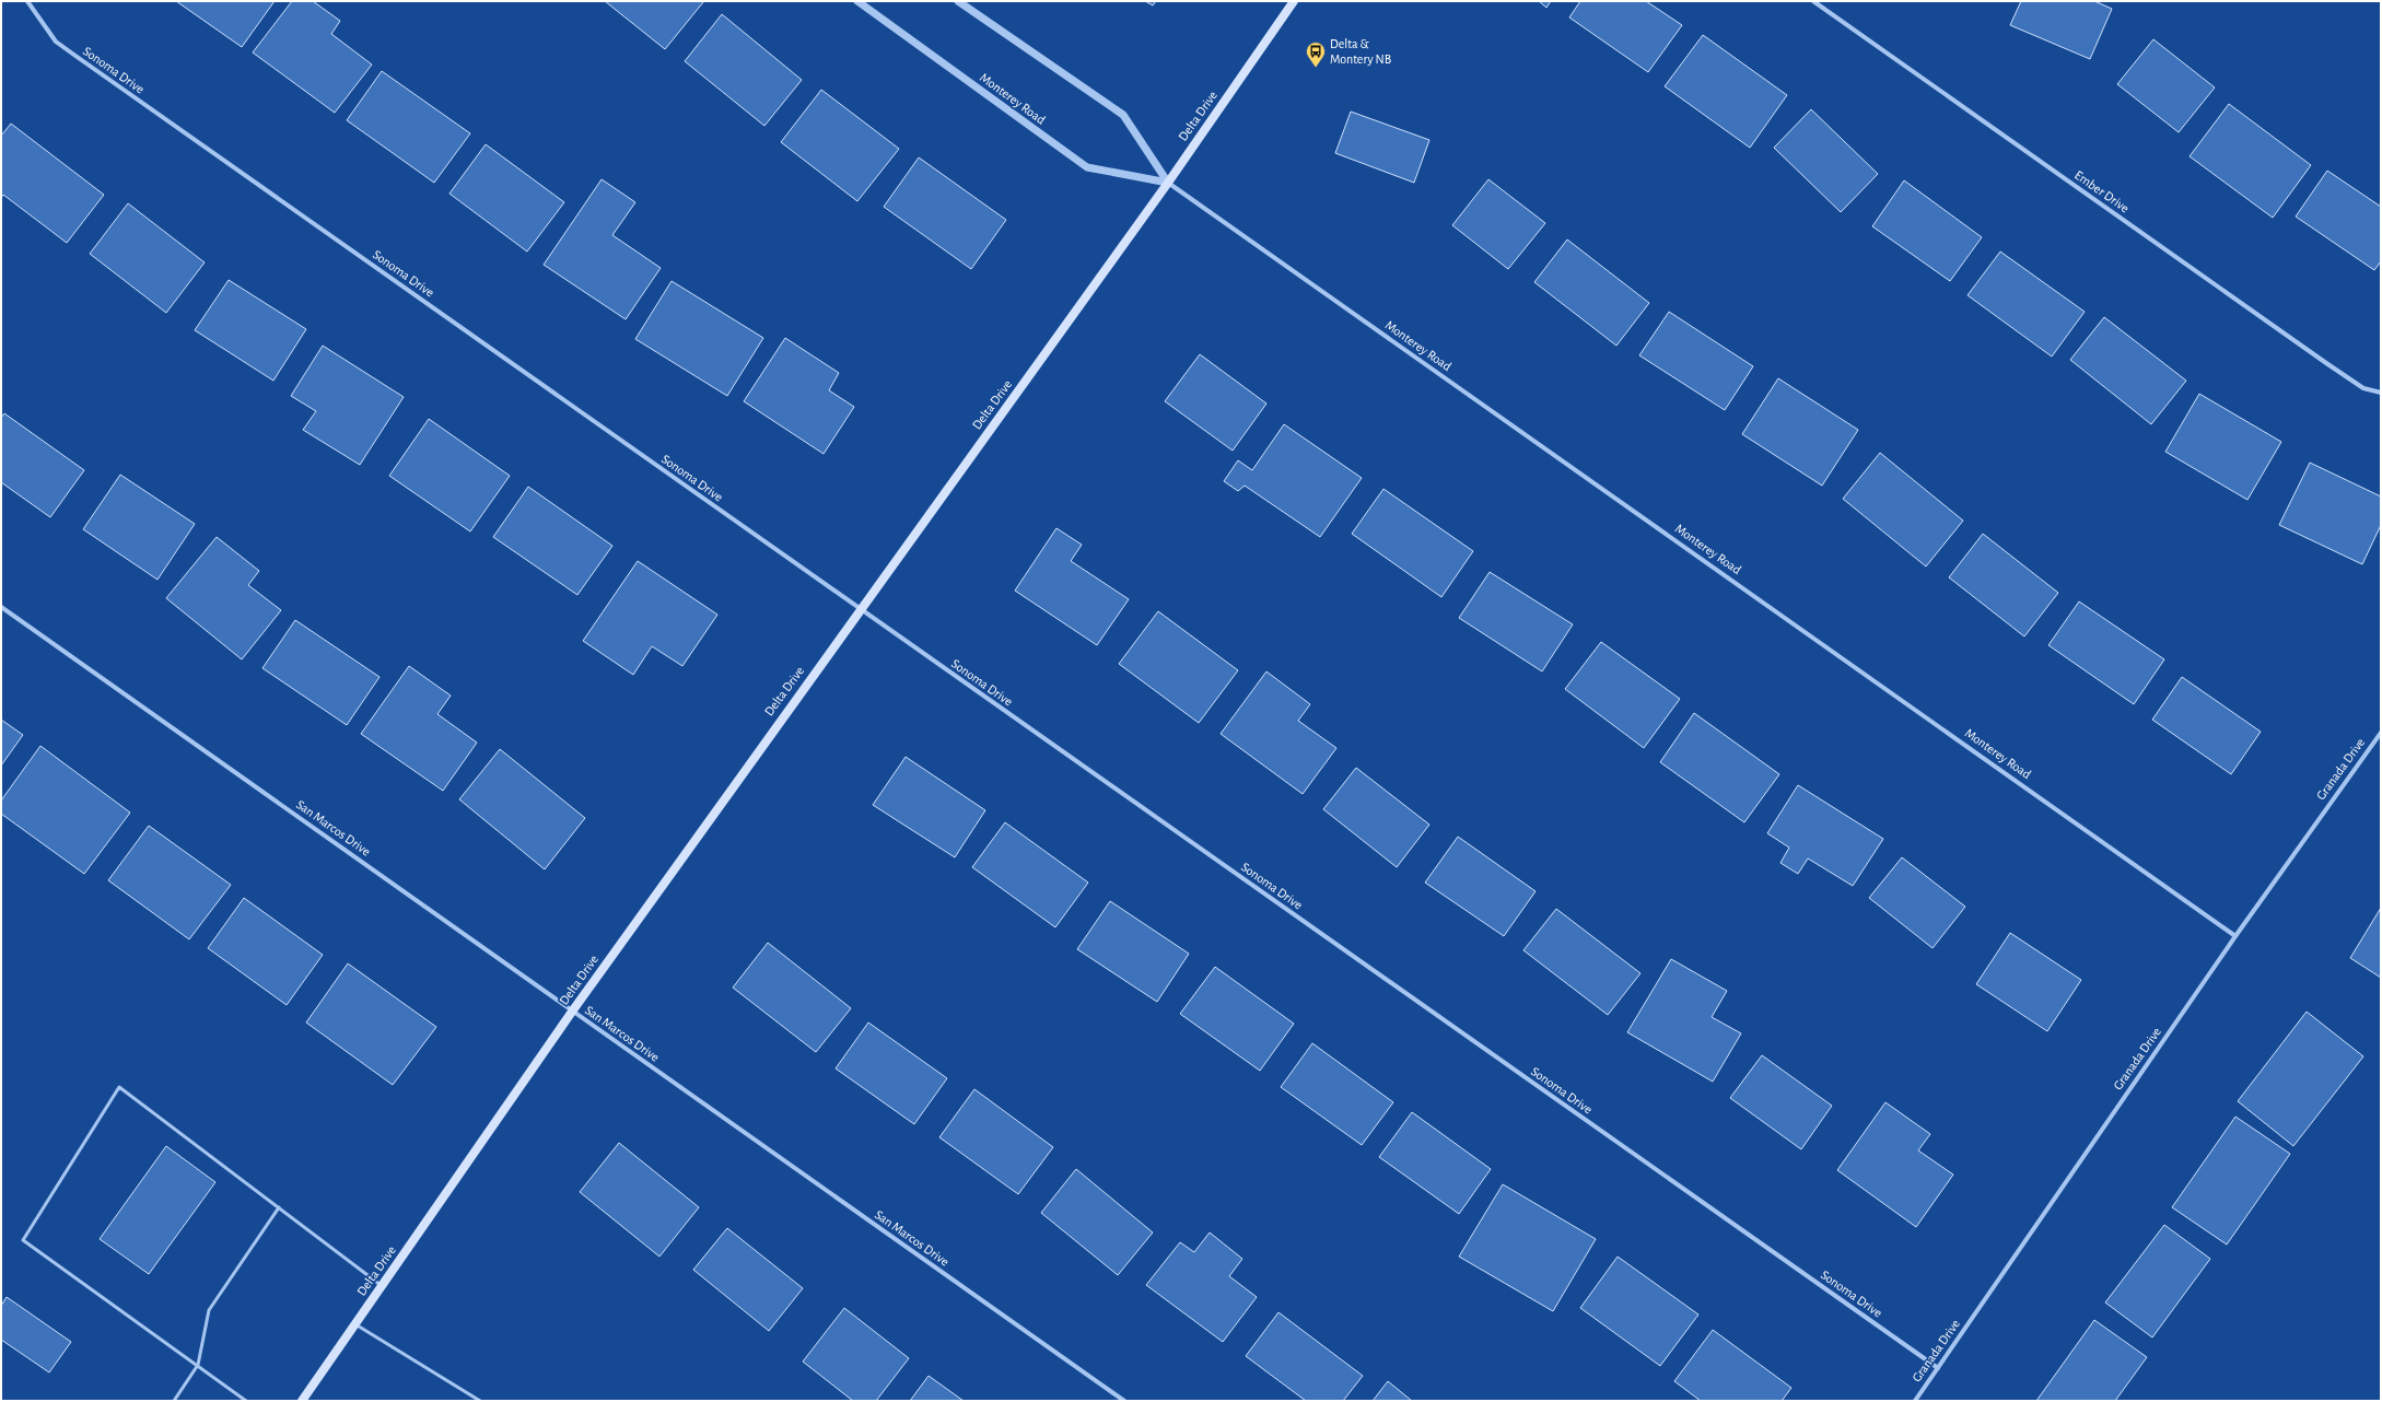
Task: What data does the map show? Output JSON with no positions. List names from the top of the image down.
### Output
{
  "streets": {
    "main road": ["Delta Drive"],
    "street": [
      "Sonoma Drive",
      "Monterey Road",
      "Ember Drive",
      "Granada Drive",
      "San Marcos Drive"
    ]
  },
  "crossings": [
    ["Sonoma Drive", "Delta Drive"],
    ["Sonoma Drive", "Granada Drive"],
    ["Monterey Road", "Delta Drive"],
    ["Monterey Road", "Granada Drive"],
    ["Delta Drive", "San Marcos Drive"]
  ],
  "places": {
    "bus stop": ["Delta & Montery NB"]
  }
}
